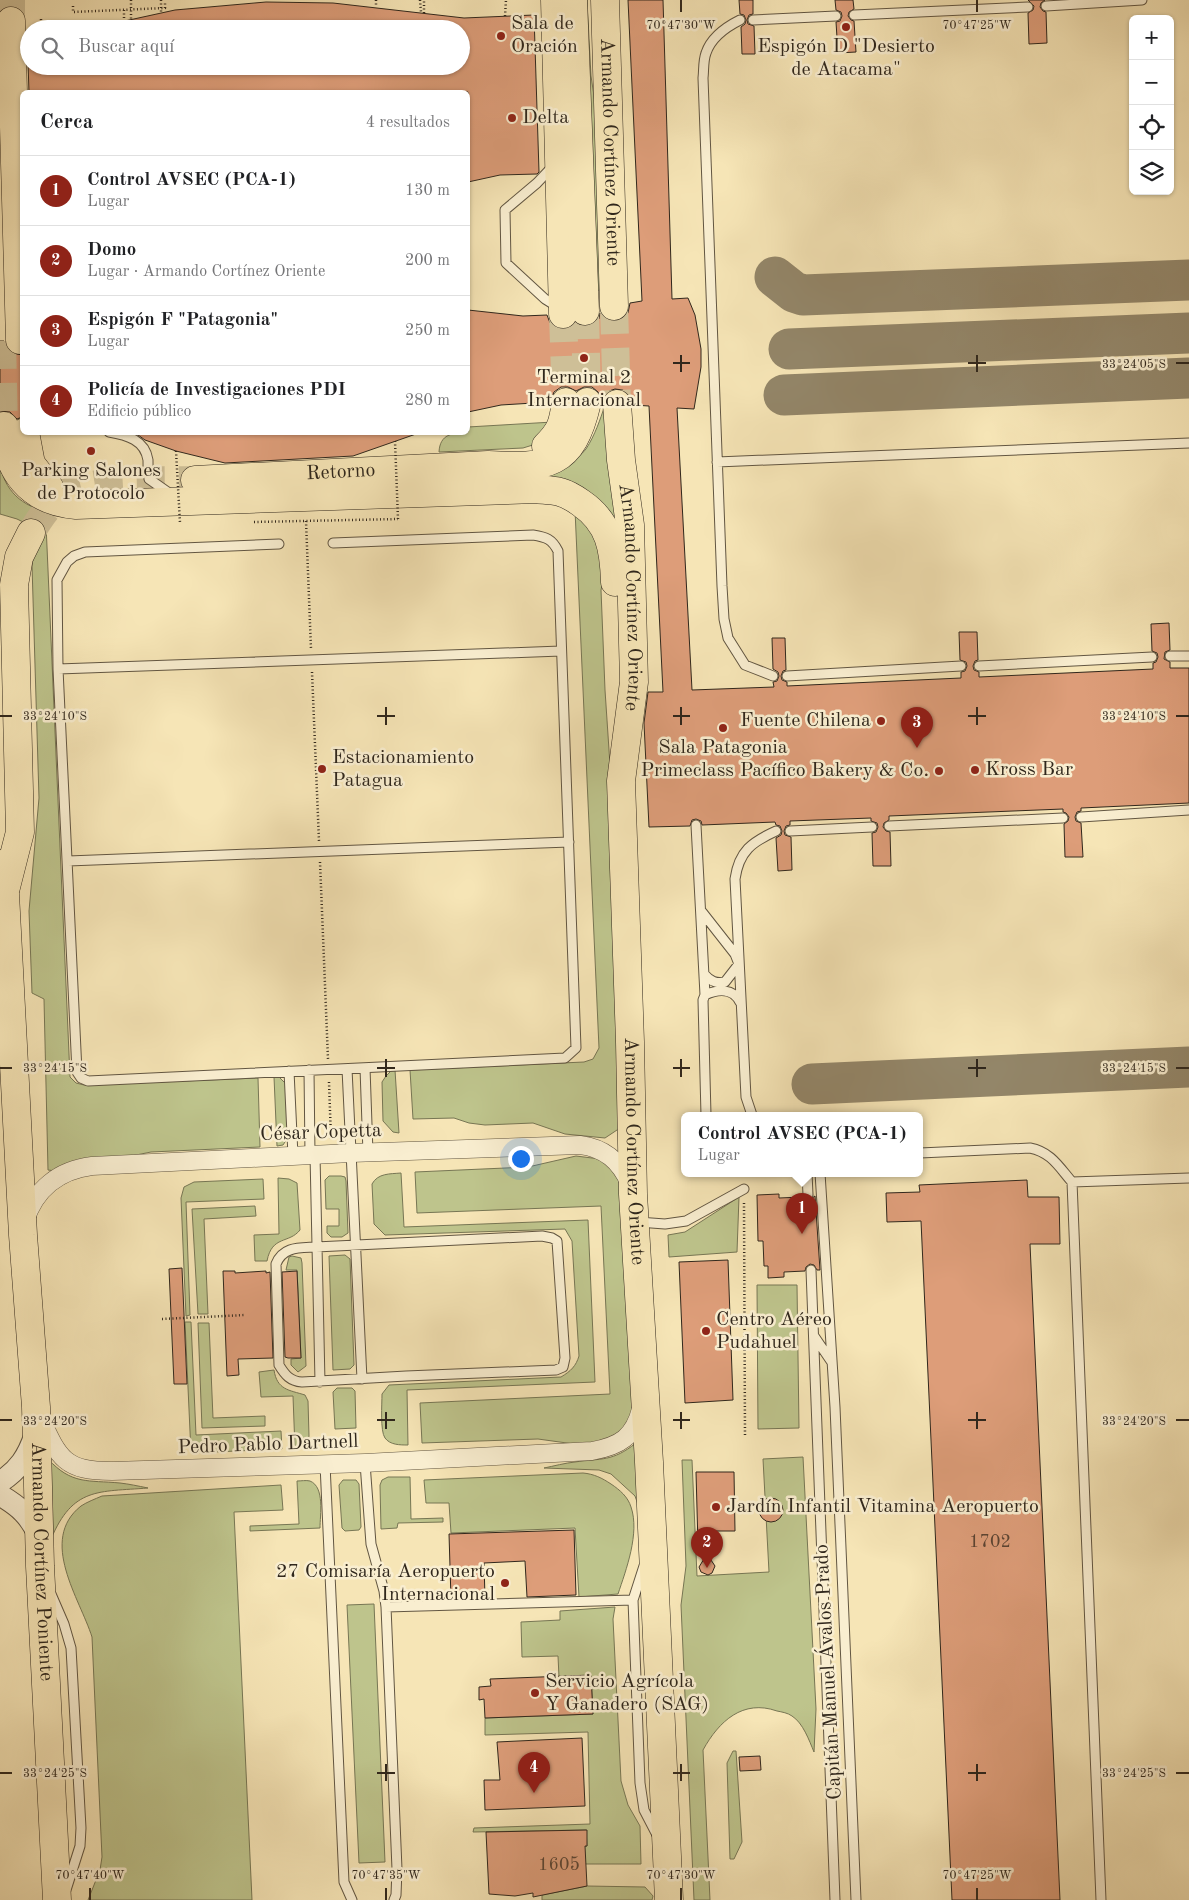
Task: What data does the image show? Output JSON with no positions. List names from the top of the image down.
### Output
{
  "streets": {
    "highway": ["Armando Cortínez Oriente", "Retorno", "Armando Cortínez Poniente"],
    "street": ["César Copetta", "Pedro Pablo Dartnell"],
    "lane": ["Capitán Manuel Ávalos Prado"]
  },
  "crossings": [
    ["Armando Cortínez Oriente", "César Copetta"],
    ["Armando Cortínez Oriente", "Pedro Pablo Dartnell"],
    ["César Copetta", "Armando Cortínez Poniente"],
    ["Pedro Pablo Dartnell", "Armando Cortínez Poniente"]
  ],
  "places": [
    "Espigón D \"Desierto de Atacama\"",
    "Sala de Oración",
    "Delta",
    "Terminal 2 Internacional",
    "Parking Salones de Protocolo",
    "Fuente Chilena",
    "Sala Patagonia Primeclass Pacífico",
    "Estacionamiento Patagua",
    "Kross Bar",
    "Bakery & Co.",
    "Centro Aéreo Pudahuel",
    "Jardín Infantil Vitamina Aeropuerto",
    "27 Comisaría Aeropuerto Internacional",
    "Servicio Agrícola Y Ganadero (SAG)"
  ],
  "house_numbers": ["1702", "1605"],
  "page": {
    "map_buttons": ["+", "−"],
    "search": "Buscar aquí",
    "heading": ["Cerca", "4 resultados"],
    "list": [
      {
        "mark": "1",
        "name": "Control AVSEC (PCA-1)",
        "note": "Lugar",
        "value": "130 m"
      },
      {
        "mark": "2",
        "name": "Domo",
        "note": "Lugar · Armando Cortínez Oriente",
        "value": "200 m"
      },
      {
        "mark": "3",
        "name": "Espigón F \"Patagonia\"",
        "note": "Lugar",
        "value": "250 m"
      },
      {
        "mark": "4",
        "name": "Policía de Investigaciones PDI",
        "note": "Edificio público",
        "value": "280 m"
      }
    ],
    "pins": [
      "3",
      "1",
      "2",
      "4"
    ],
    "popup": ["Control AVSEC (PCA-1)", "Lugar"]
  },
  "coordinates": [
    "70°47'30\"W",
    "70°47'25\"W",
    "33°24'05\"S",
    "33°24'10\"S",
    "33°24'15\"S",
    "33°24'20\"S",
    "33°24'25\"S",
    "70°47'40\"W",
    "70°47'35\"W"
  ]
}
